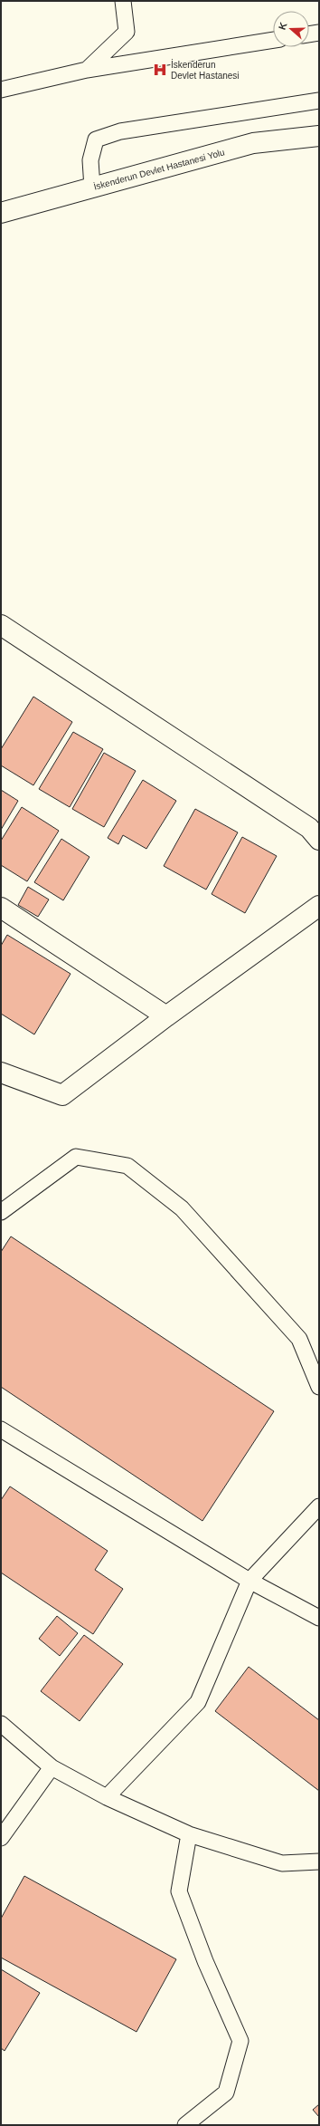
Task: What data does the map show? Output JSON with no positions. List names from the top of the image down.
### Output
{
  "streets": {
    "street": ["İskenderun Devlet Hastanesi Yolu"]
  },
  "places": {
    "hospital": ["İskenderun Devlet Hastanesi"]
  },
  "north": "left"
}
